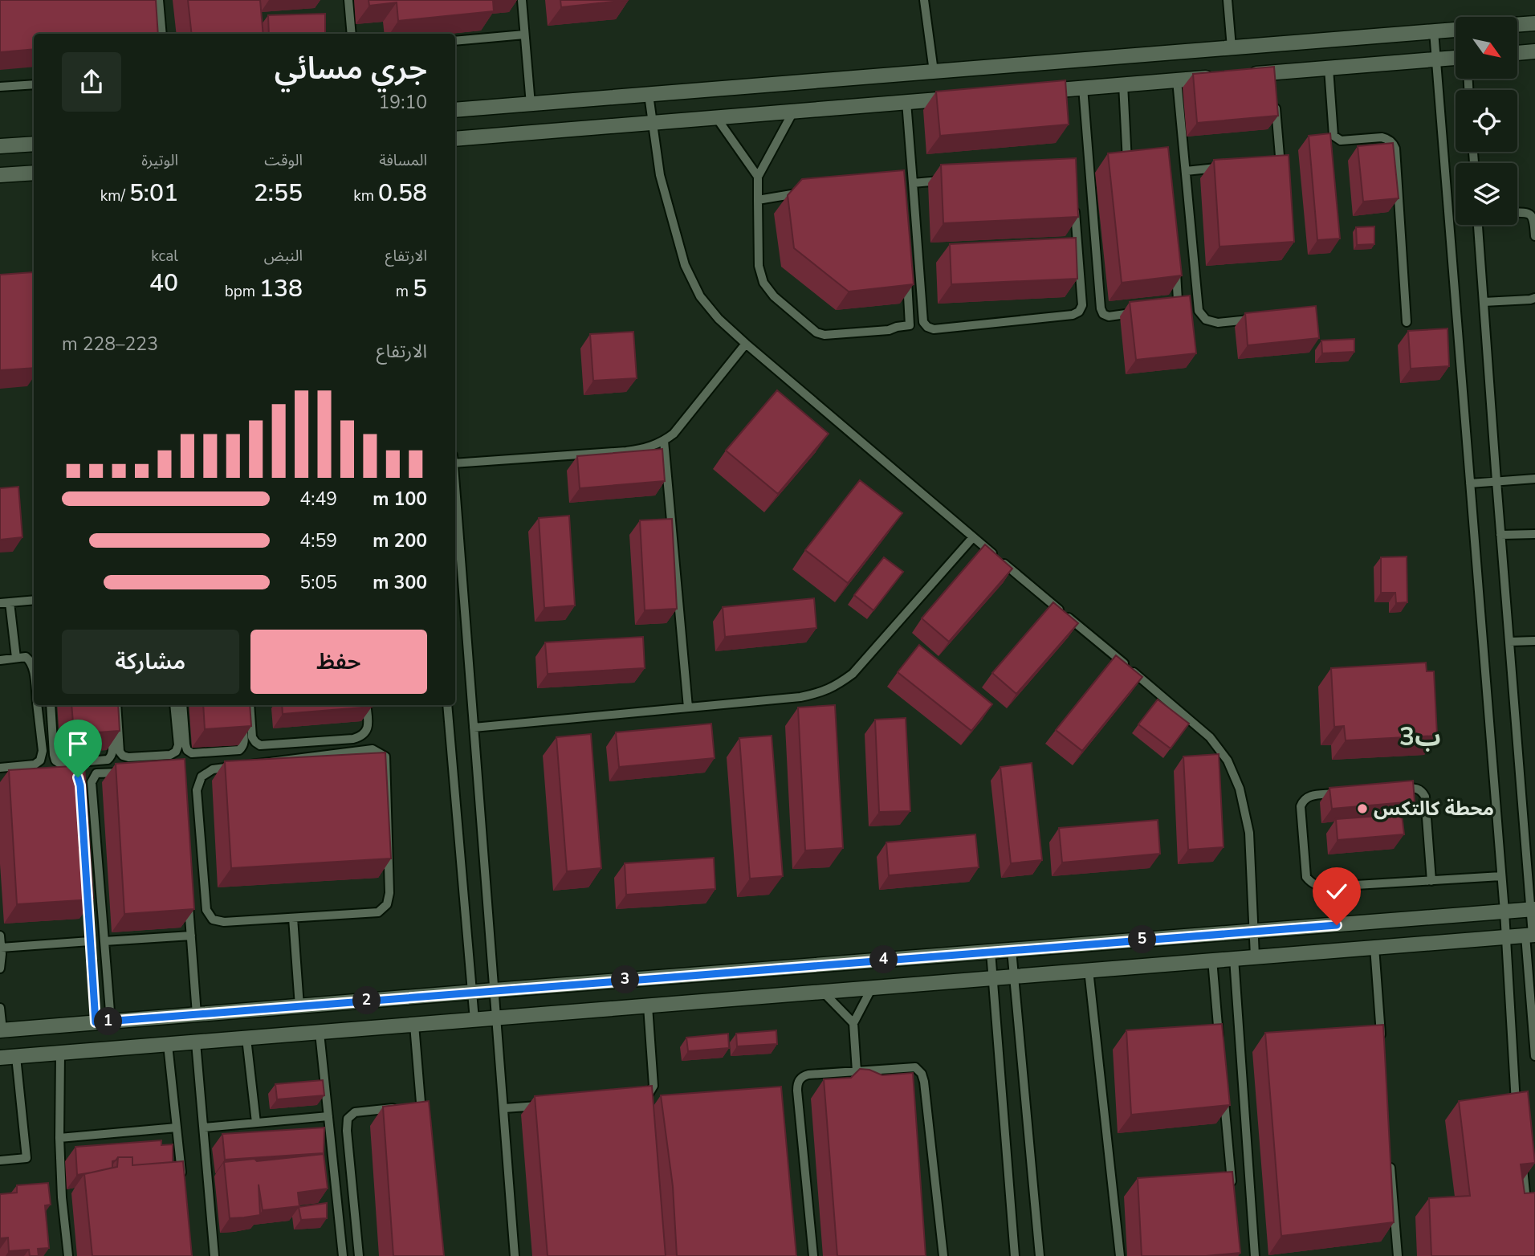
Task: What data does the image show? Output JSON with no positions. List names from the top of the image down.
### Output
{
  "districts": ["ب3"],
  "places": ["محطة كالتكس"],
  "north": "bottom right",
  "page": {
    "heading": ["جري مسائي", "19:10"],
    "stats": [
      ["المسافة", "0.58 km"],
      ["الوقت", "2:55"],
      ["الوتيرة", "5:01 /km"],
      ["الارتفاع", "5 m"],
      ["النبض", "138 bpm"],
      ["kcal", "40"]
    ],
    "chart": ["الارتفاع", "223–228 m"],
    "list": [
      {
        "name": "100 m",
        "note": "4:49"
      },
      {
        "name": "200 m",
        "note": "4:59"
      },
      {
        "name": "300 m",
        "note": "5:05"
      }
    ],
    "buttons": ["حفظ", "مشاركة"],
    "pins": [
      "5",
      "4",
      "3",
      "2",
      "1"
    ]
  }
}
